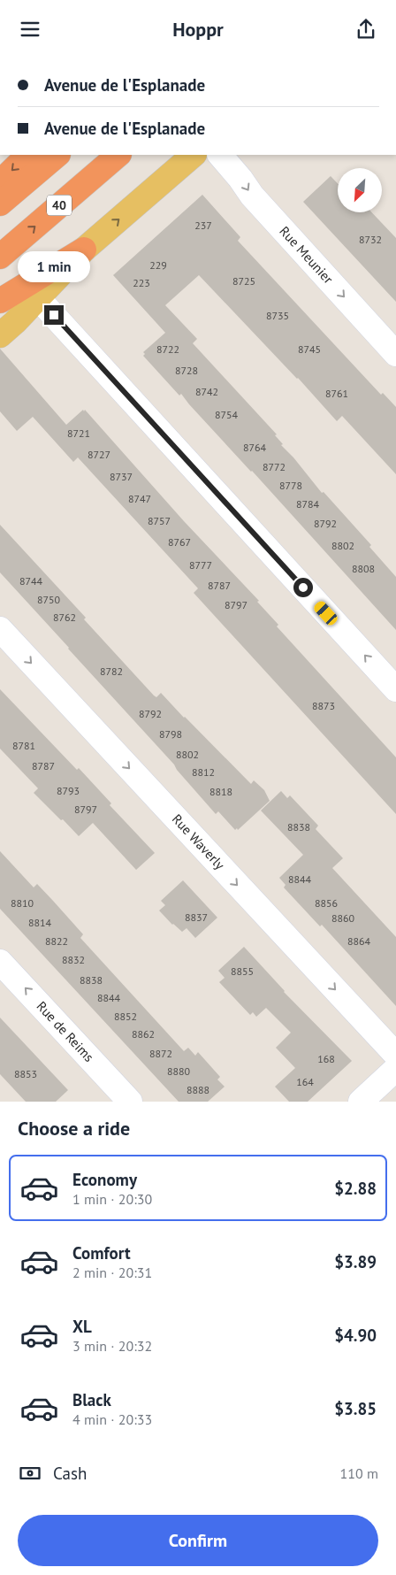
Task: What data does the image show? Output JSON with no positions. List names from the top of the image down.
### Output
{
  "streets": {
    "highway": ["40"],
    "street": ["Rue Meunier", "Rue Waverly", "Rue de Reims"]
  },
  "one_way": ["Rue Meunier", "Rue Waverly", "Rue de Reims"],
  "house_numbers": [
    "237",
    "8732",
    "229",
    "8725",
    "223",
    "8735",
    "8722",
    "8745",
    "8728",
    "8742",
    "8761",
    "8754",
    "8721",
    "8764",
    "8727",
    "8772",
    "8737",
    "8778",
    "8747",
    "8784",
    "8757",
    "8792",
    "8767",
    "8802",
    "8777",
    "8808",
    "8744",
    "8787",
    "8750",
    "8797",
    "8762",
    "8782",
    "8873",
    "8792",
    "8798",
    "8781",
    "8802",
    "8787",
    "8812",
    "8793",
    "8818",
    "8797",
    "8838",
    "8844",
    "8810",
    "8856",
    "8837",
    "8860",
    "8814",
    "8822",
    "8864",
    "8832",
    "8855",
    "8838",
    "8844",
    "8852",
    "8862",
    "8872",
    "168",
    "8880",
    "8853",
    "164",
    "8888"
  ],
  "north": "bottom left",
  "page": {
    "header": "Hoppr",
    "banner": ["Avenue de l'Esplanade", "Avenue de l'Esplanade"],
    "bubble": "1 min",
    "heading": "Choose a ride",
    "list": [
      {
        "name": "Economy",
        "note": "1 min · 20:30",
        "value": "$2.88"
      },
      {
        "name": "Comfort",
        "note": "2 min · 20:31",
        "value": "$3.89"
      },
      {
        "name": "XL",
        "note": "3 min · 20:32",
        "value": "$4.90"
      },
      {
        "name": "Black",
        "note": "4 min · 20:33",
        "value": "$3.85"
      }
    ],
    "pay": ["Cash", "110 m"],
    "buttons": "Confirm"
  }
}
